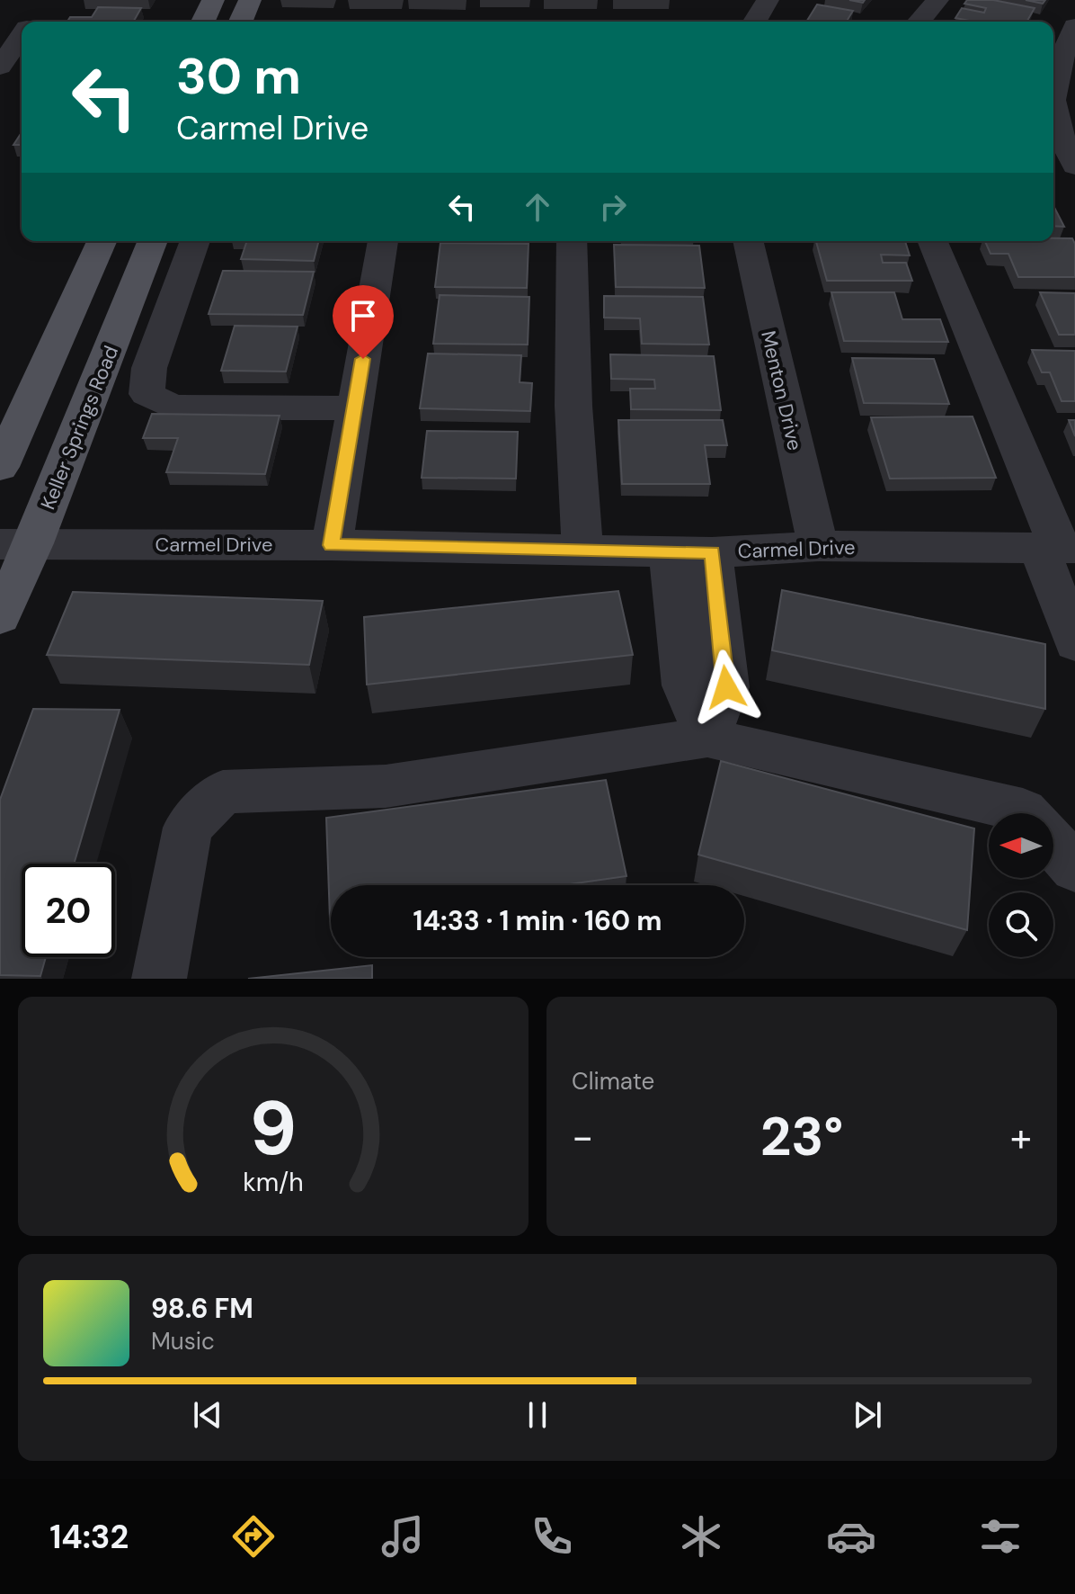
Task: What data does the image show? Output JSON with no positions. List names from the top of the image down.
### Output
{
  "streets": {
    "main road": ["Keller Springs Road"],
    "street": ["Menton Drive", "Carmel Drive"]
  },
  "crossings": [
    ["Menton Drive", "Carmel Drive"],
    ["Keller Springs Road", "Carmel Drive"]
  ],
  "north": "left",
  "page": {
    "turn": ["30 m", "Carmel Drive"],
    "limit": "20",
    "trip": "14:33 · 1 min · 160 m",
    "tile": "Climate",
    "heat": ["−", "23°", "+"],
    "song": ["98.6 FM", "Music"],
    "tabs": "14:32",
    "gauge": ["9", "km/h"]
  }
}
